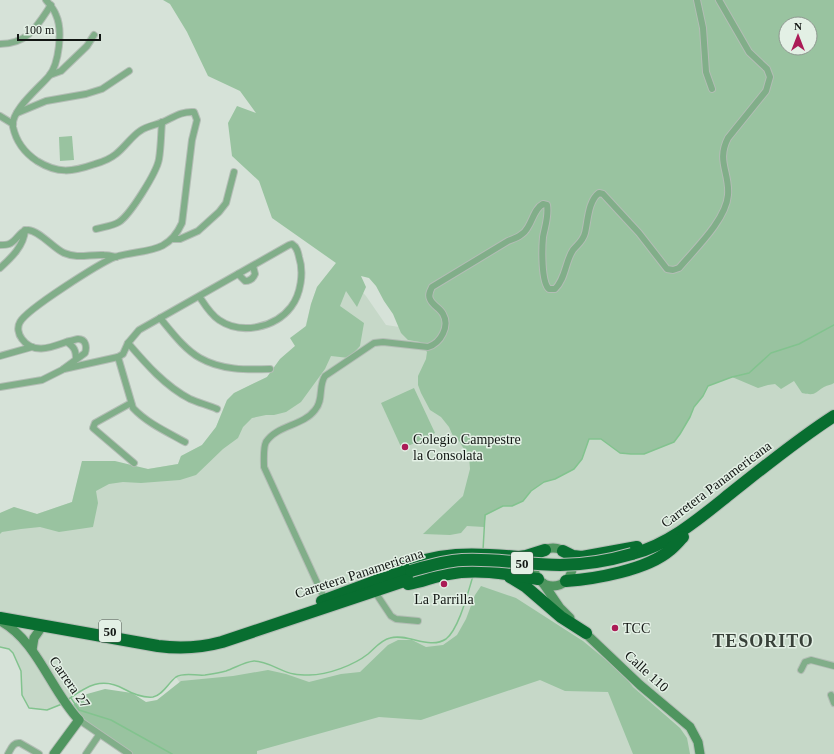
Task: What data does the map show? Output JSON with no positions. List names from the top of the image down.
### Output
{
  "streets": {
    "highway": ["Carretera Panamericana", "50"],
    "main road": ["Calle 110", "Carrera 27"]
  },
  "crossings": [
    ["Carretera Panamericana", "Carrera 27"]
  ],
  "districts": ["TESORITO"],
  "places": ["Colegio Campestre la Consolata", "La Parrilla", "TCC"],
  "scale_bar": "100 m",
  "north": "top"
}
